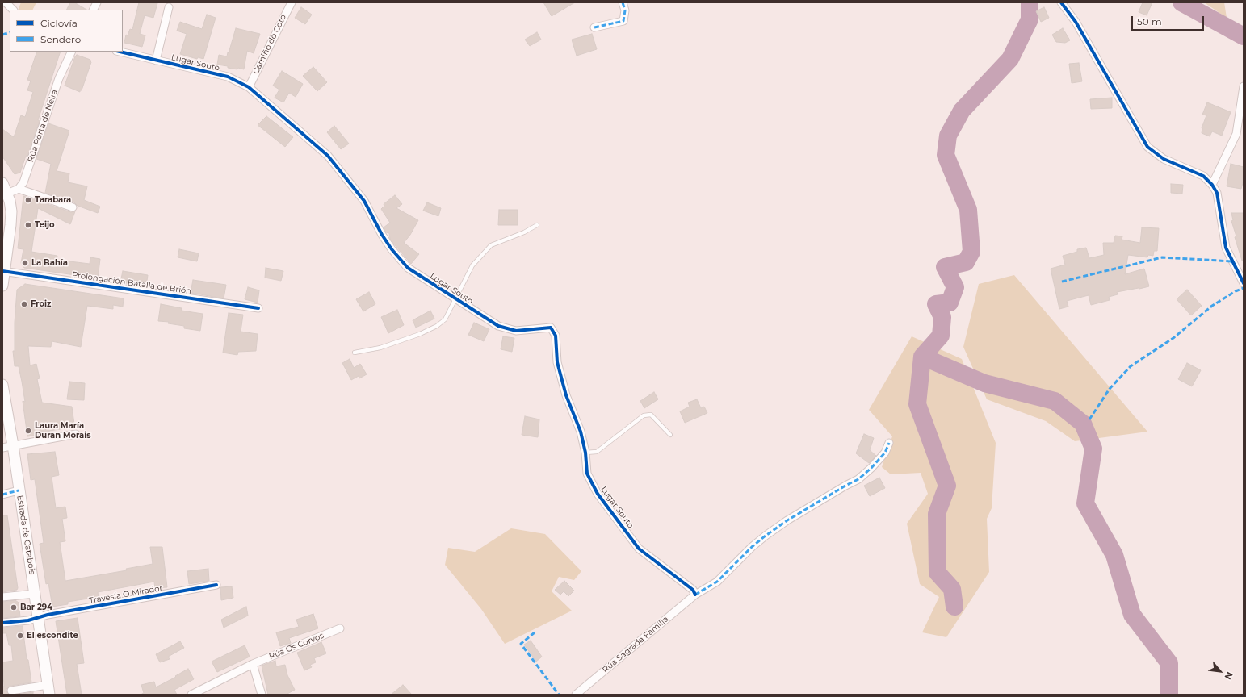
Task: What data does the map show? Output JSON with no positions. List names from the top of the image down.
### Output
{
  "streets": {
    "main road": ["Estrada de Catabois"],
    "street": [
      "Camiño do Coto",
      "Lugar Souto",
      "Rúa Porta de Neira",
      "Prolongación Batalla de Brión",
      "Travesía O Mirador",
      "Rúa Sagrada Familia",
      "Rúa Os Corvos"
    ]
  },
  "crossings": [
    ["Camiño do Coto", "Lugar Souto"],
    ["Lugar Souto", "Rúa Sagrada Familia"],
    ["Estrada de Catabois", "Travesía O Mirador"]
  ],
  "places": [
    "Tarabara",
    "Teijo",
    "La Bahía",
    "Froiz",
    "Laura María Duran Morais",
    "Bar 294",
    "El escondite"
  ],
  "legend": ["Ciclovía", "Sendero"],
  "scale_bar": "50 m",
  "north": "bottom right"
}
